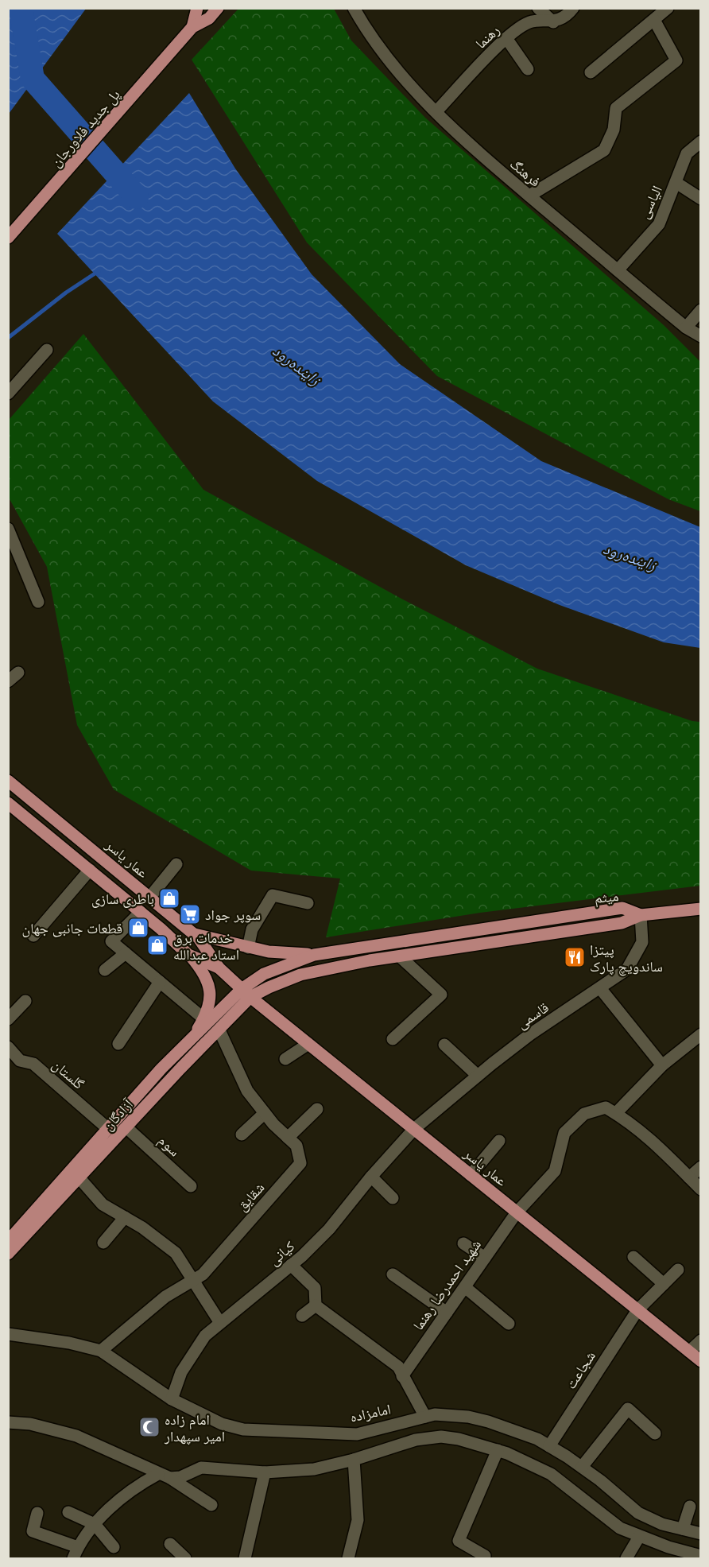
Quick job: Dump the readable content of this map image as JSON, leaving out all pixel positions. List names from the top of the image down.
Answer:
{
  "streets": {
    "main road": [
      "پل جدید فلاورجان",
      "عمار یاسر",
      "میثم",
      "آزادگان"
    ],
    "street": [
      "رهنما",
      "فرهنگ",
      "الیاسی",
      "قاسمی",
      "گلستان",
      "سوم",
      "شقایق",
      "کیانی",
      "شهید احمدرضا رهنما",
      "شجاعت",
      "امامزاده"
    ]
  },
  "crossings": [
    ["رهنما", "فرهنگ"],
    ["فرهنگ", "الیاسی"],
    ["عمار یاسر", "میثم"],
    ["عمار یاسر", "قاسمی"],
    ["عمار یاسر", "آزادگان"],
    ["عمار یاسر", "کیانی"],
    ["عمار یاسر", "شهید احمدرضا رهنما"],
    ["عمار یاسر", "شجاعت"],
    ["میثم", "قاسمی"],
    ["میثم", "آزادگان"],
    ["قاسمی", "کیانی"],
    ["گلستان", "آزادگان"],
    ["آزادگان", "سوم"],
    ["آزادگان", "شقایق"],
    ["شقایق", "امامزاده"],
    ["کیانی", "امامزاده"],
    ["شجاعت", "امامزاده"]
  ],
  "water": ["زاینده‌رود"],
  "places": {
    "shop": ["باطری سازی", "قطعات جانبی جهان", "خدمات برق استاد عبدالله"],
    "supermarket": ["سوپر جواد"],
    "restaurant": ["پیتزا ساندویچ پارک"],
    "mosque": ["امام زاده امیر سپهدار"]
  }
}
